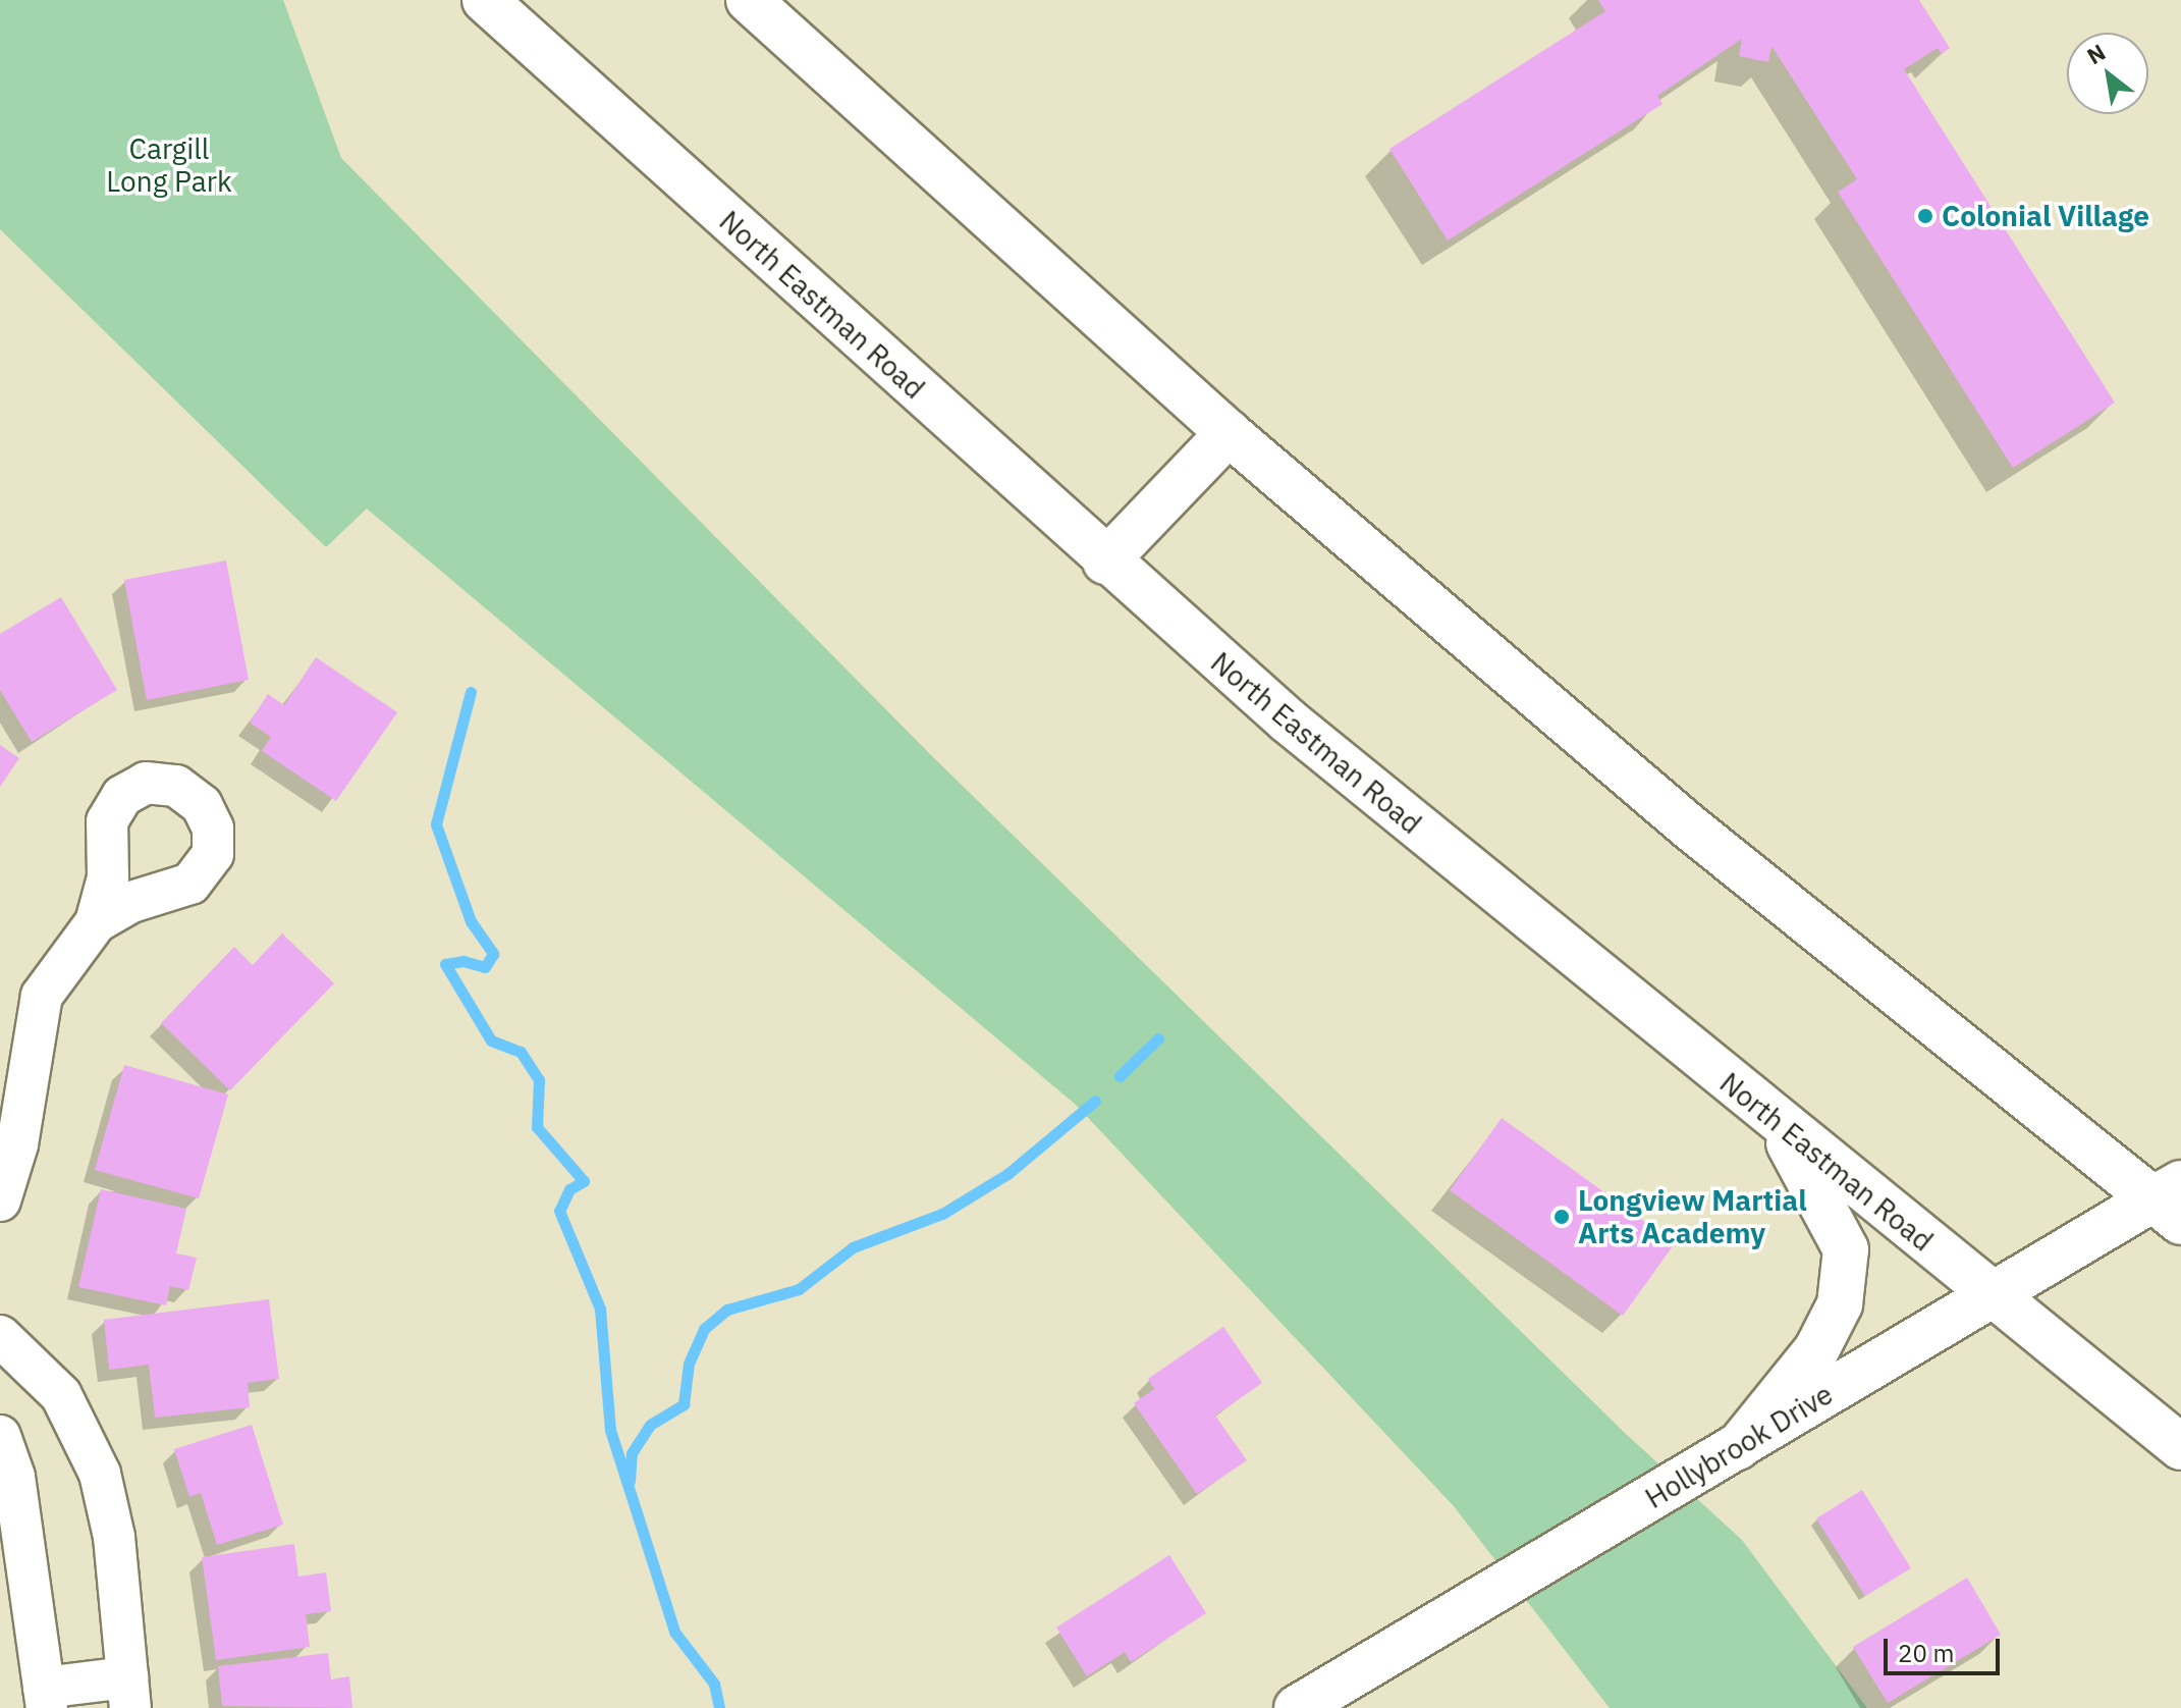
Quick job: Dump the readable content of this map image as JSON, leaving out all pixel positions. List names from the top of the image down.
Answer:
{
  "streets": {
    "main road": ["North Eastman Road", "Hollybrook Drive"]
  },
  "crossings": [
    ["North Eastman Road", "Hollybrook Drive"]
  ],
  "parks": ["Cargill Long Park"],
  "places": ["Colonial Village", "Longview Martial Arts Academy"],
  "scale_bar": "20 m",
  "north": "top left"
}
